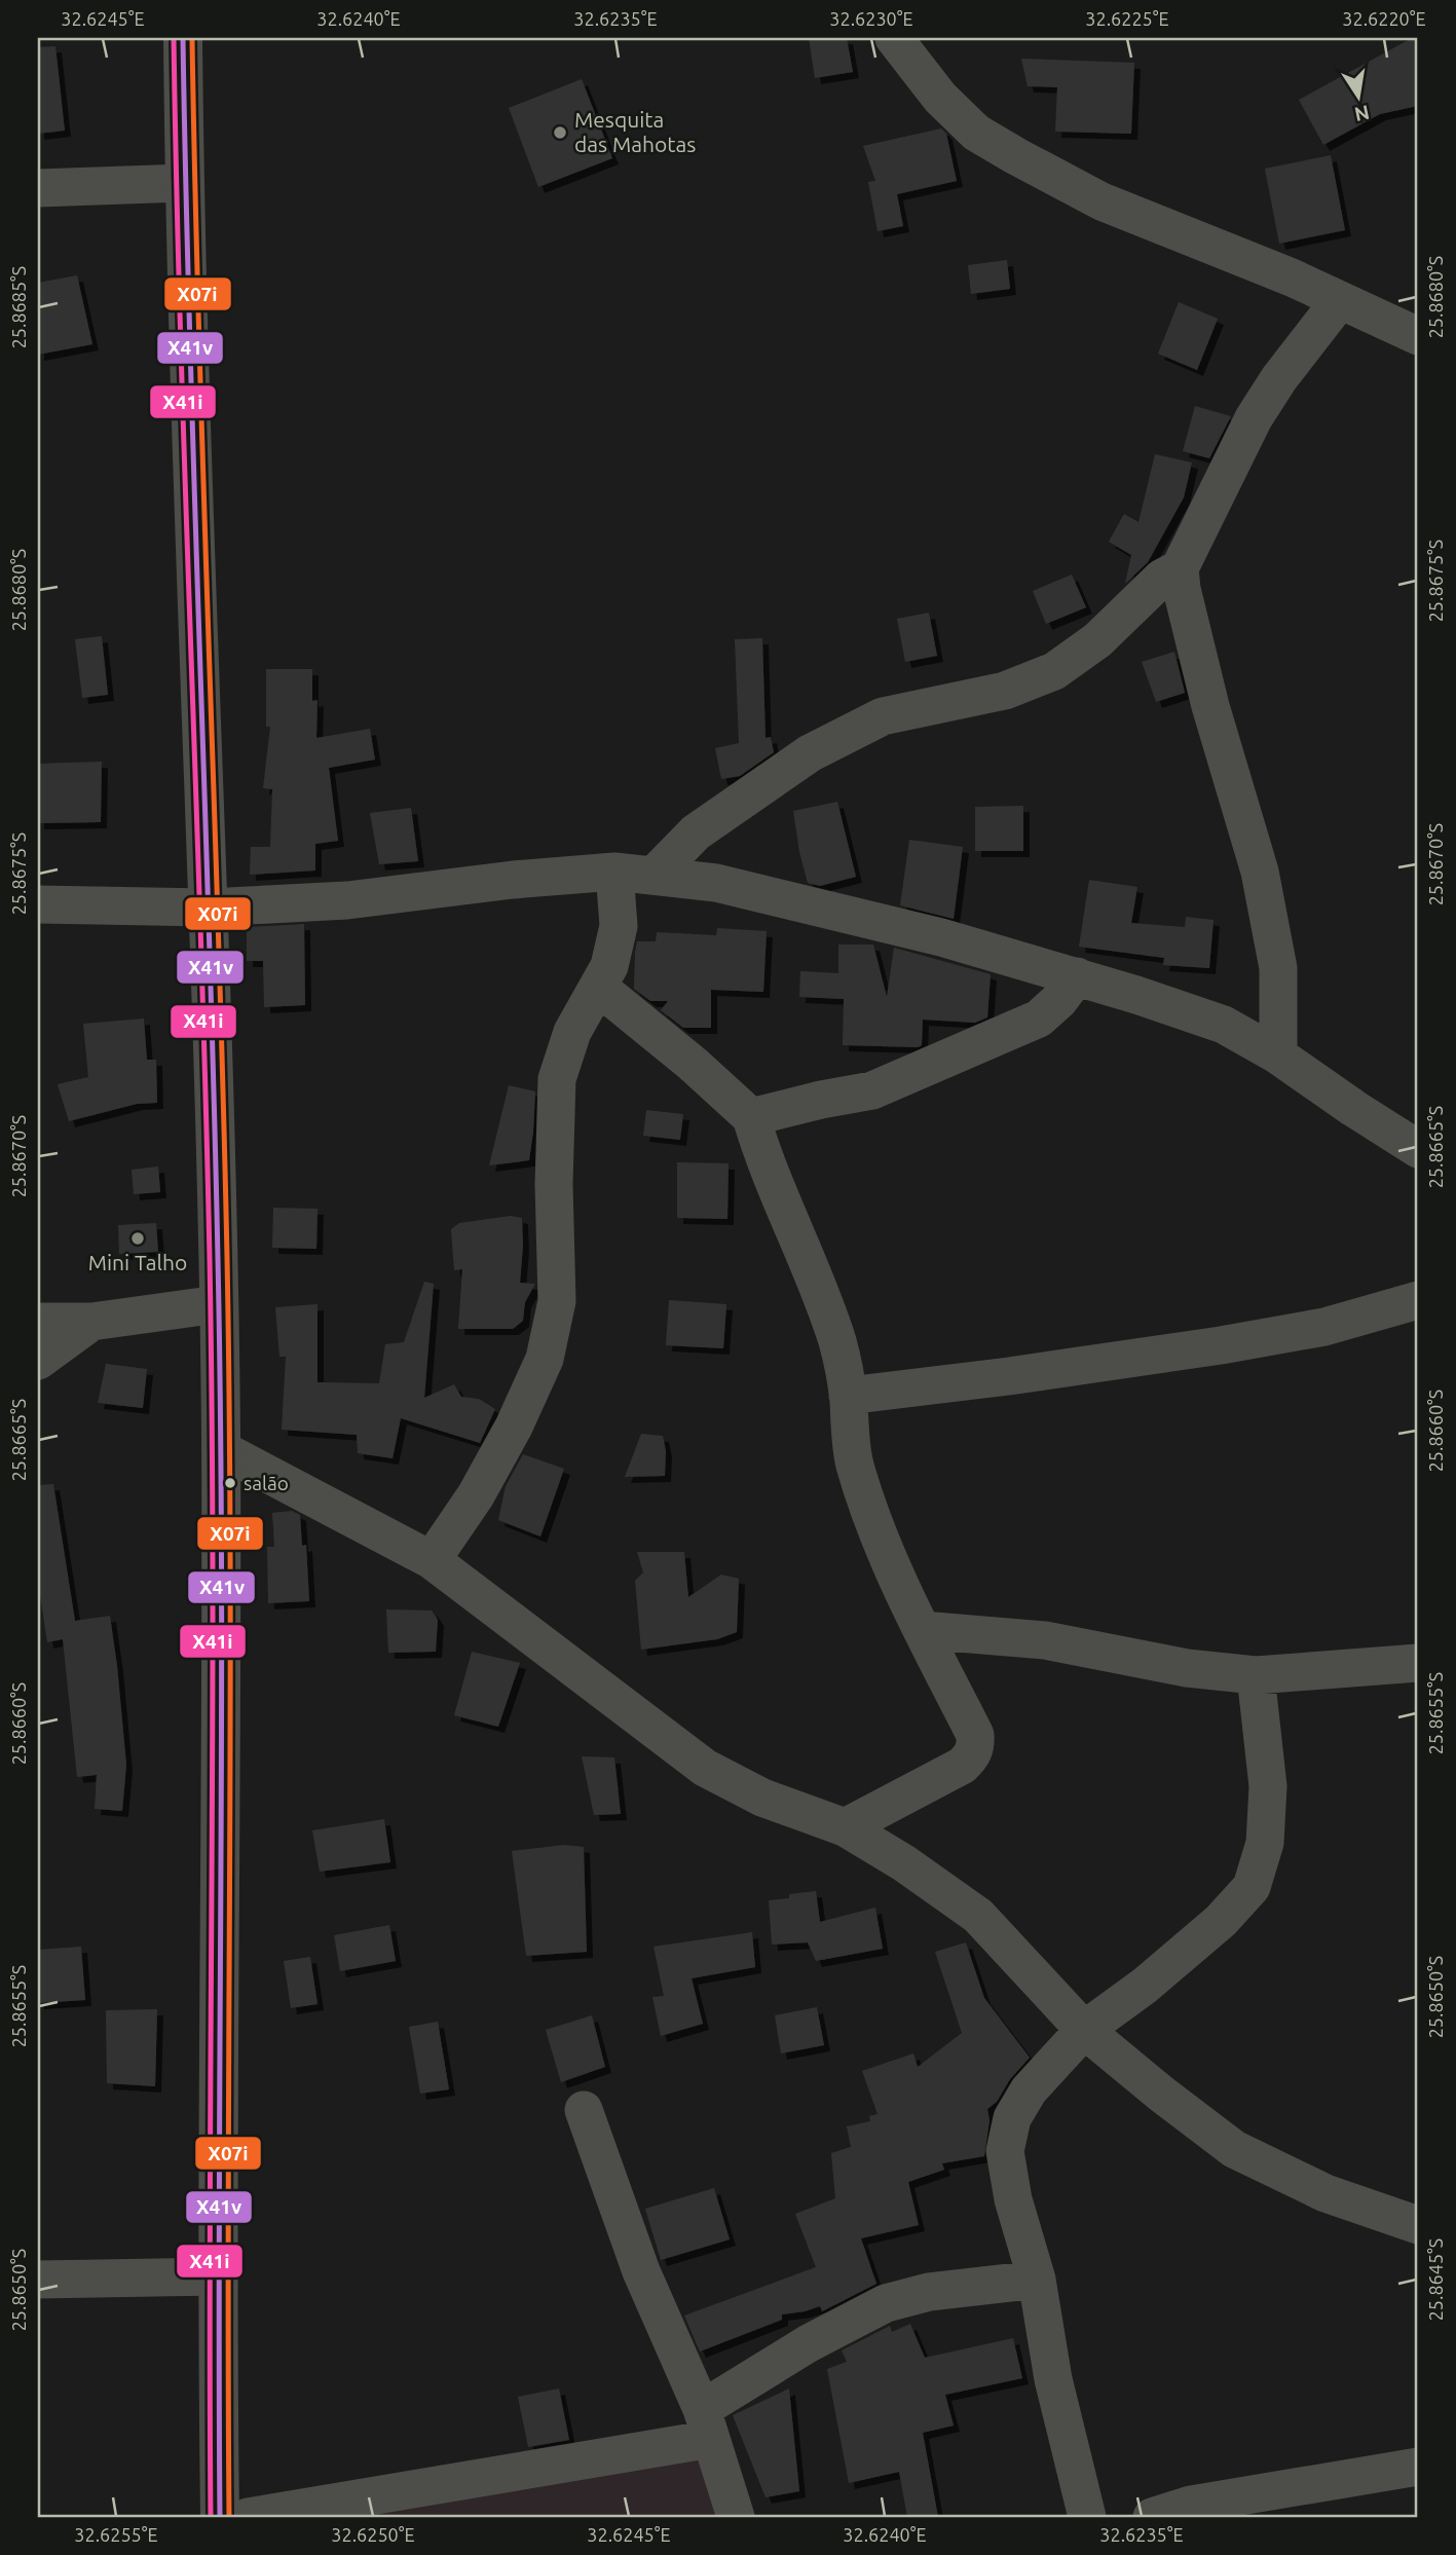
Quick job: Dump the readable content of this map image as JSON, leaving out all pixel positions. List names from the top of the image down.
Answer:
{
  "places": ["Mesquita das Mahotas", "Mini Talho", "salão"],
  "lines": ["transit line X41v", "transit line X41i", "transit line X07i"],
  "north": "bottom",
  "coordinates": [
    "32.6245°E",
    "32.6240°E",
    "32.6235°E",
    "32.6230°E",
    "32.6225°E",
    "32.6220°E",
    "25.8680°S",
    "25.8685°S",
    "25.8675°S",
    "25.8670°S",
    "25.8665°S",
    "25.8660°S",
    "25.8655°S",
    "25.8650°S",
    "25.8645°S",
    "32.6255°E",
    "32.6250°E"
  ]
}
